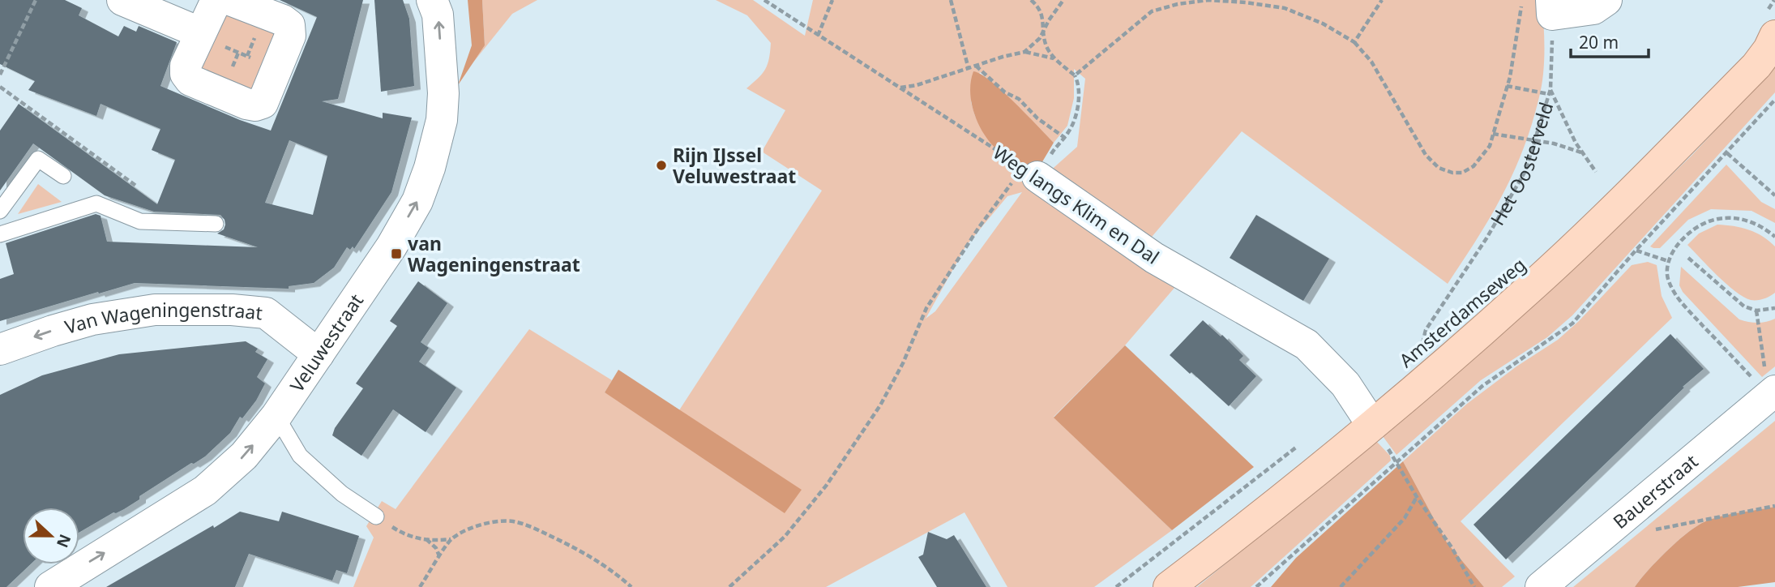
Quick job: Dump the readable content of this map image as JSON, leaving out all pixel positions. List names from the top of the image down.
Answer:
{
  "streets": {
    "main road": ["Amsterdamseweg"],
    "street": [
      "Weg langs Klim en Dal",
      "Van Wageningenstraat",
      "Veluwestraat",
      "Bauerstraat"
    ],
    "path": ["Het Oosterveld"]
  },
  "crossings": [
    ["Het Oosterveld", "Amsterdamseweg"],
    ["Weg langs Klim en Dal", "Amsterdamseweg"],
    ["Van Wageningenstraat", "Veluwestraat"]
  ],
  "one_way": ["Van Wageningenstraat", "Veluwestraat"],
  "places": {
    "other": ["Rijn IJssel Veluwestraat"],
    "transit": ["van Wageningenstraat"]
  },
  "scale_bar": "20 m",
  "north": "right"
}
